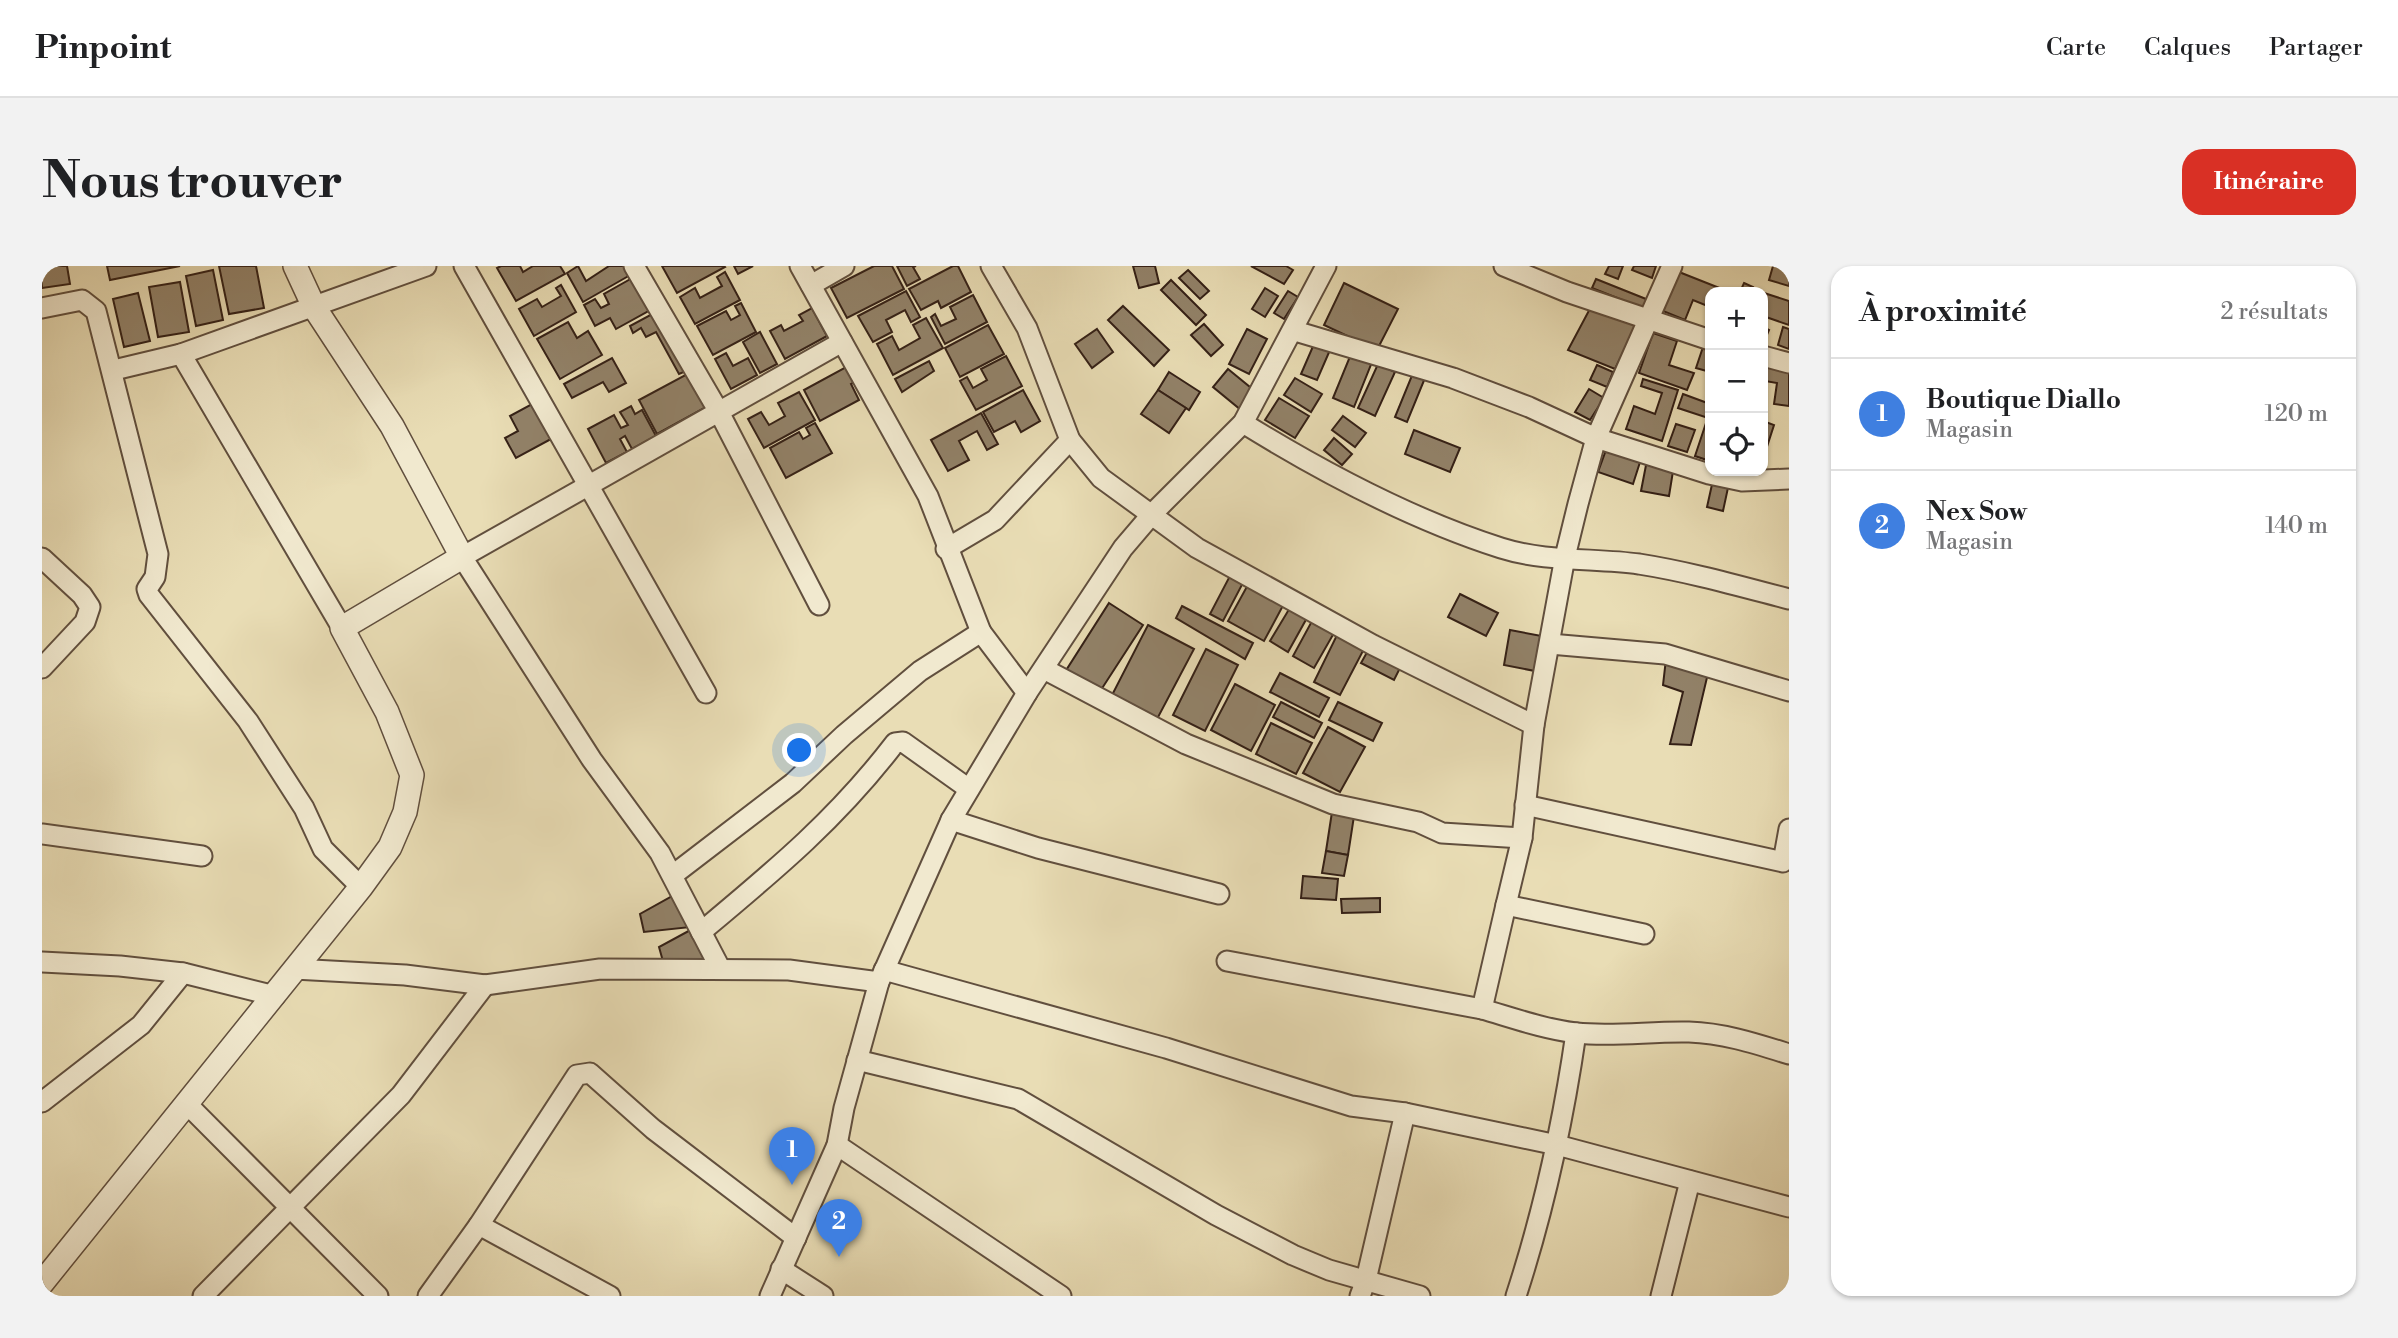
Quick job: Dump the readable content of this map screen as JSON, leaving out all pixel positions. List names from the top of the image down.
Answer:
{
  "page": {
    "header": "Pinpoint",
    "nav": ["Carte", "Calques", "Partager"],
    "buttons": "Itinéraire",
    "title": "Nous trouver",
    "heading": ["À proximité", "2 résultats"],
    "map_buttons": ["+", "−"],
    "list": [
      {
        "mark": "1",
        "name": "Boutique Diallo",
        "note": "Magasin",
        "value": "120 m"
      },
      {
        "mark": "2",
        "name": "Nex Sow",
        "note": "Magasin",
        "value": "140 m"
      }
    ],
    "pins": ["1", "2"]
  }
}
